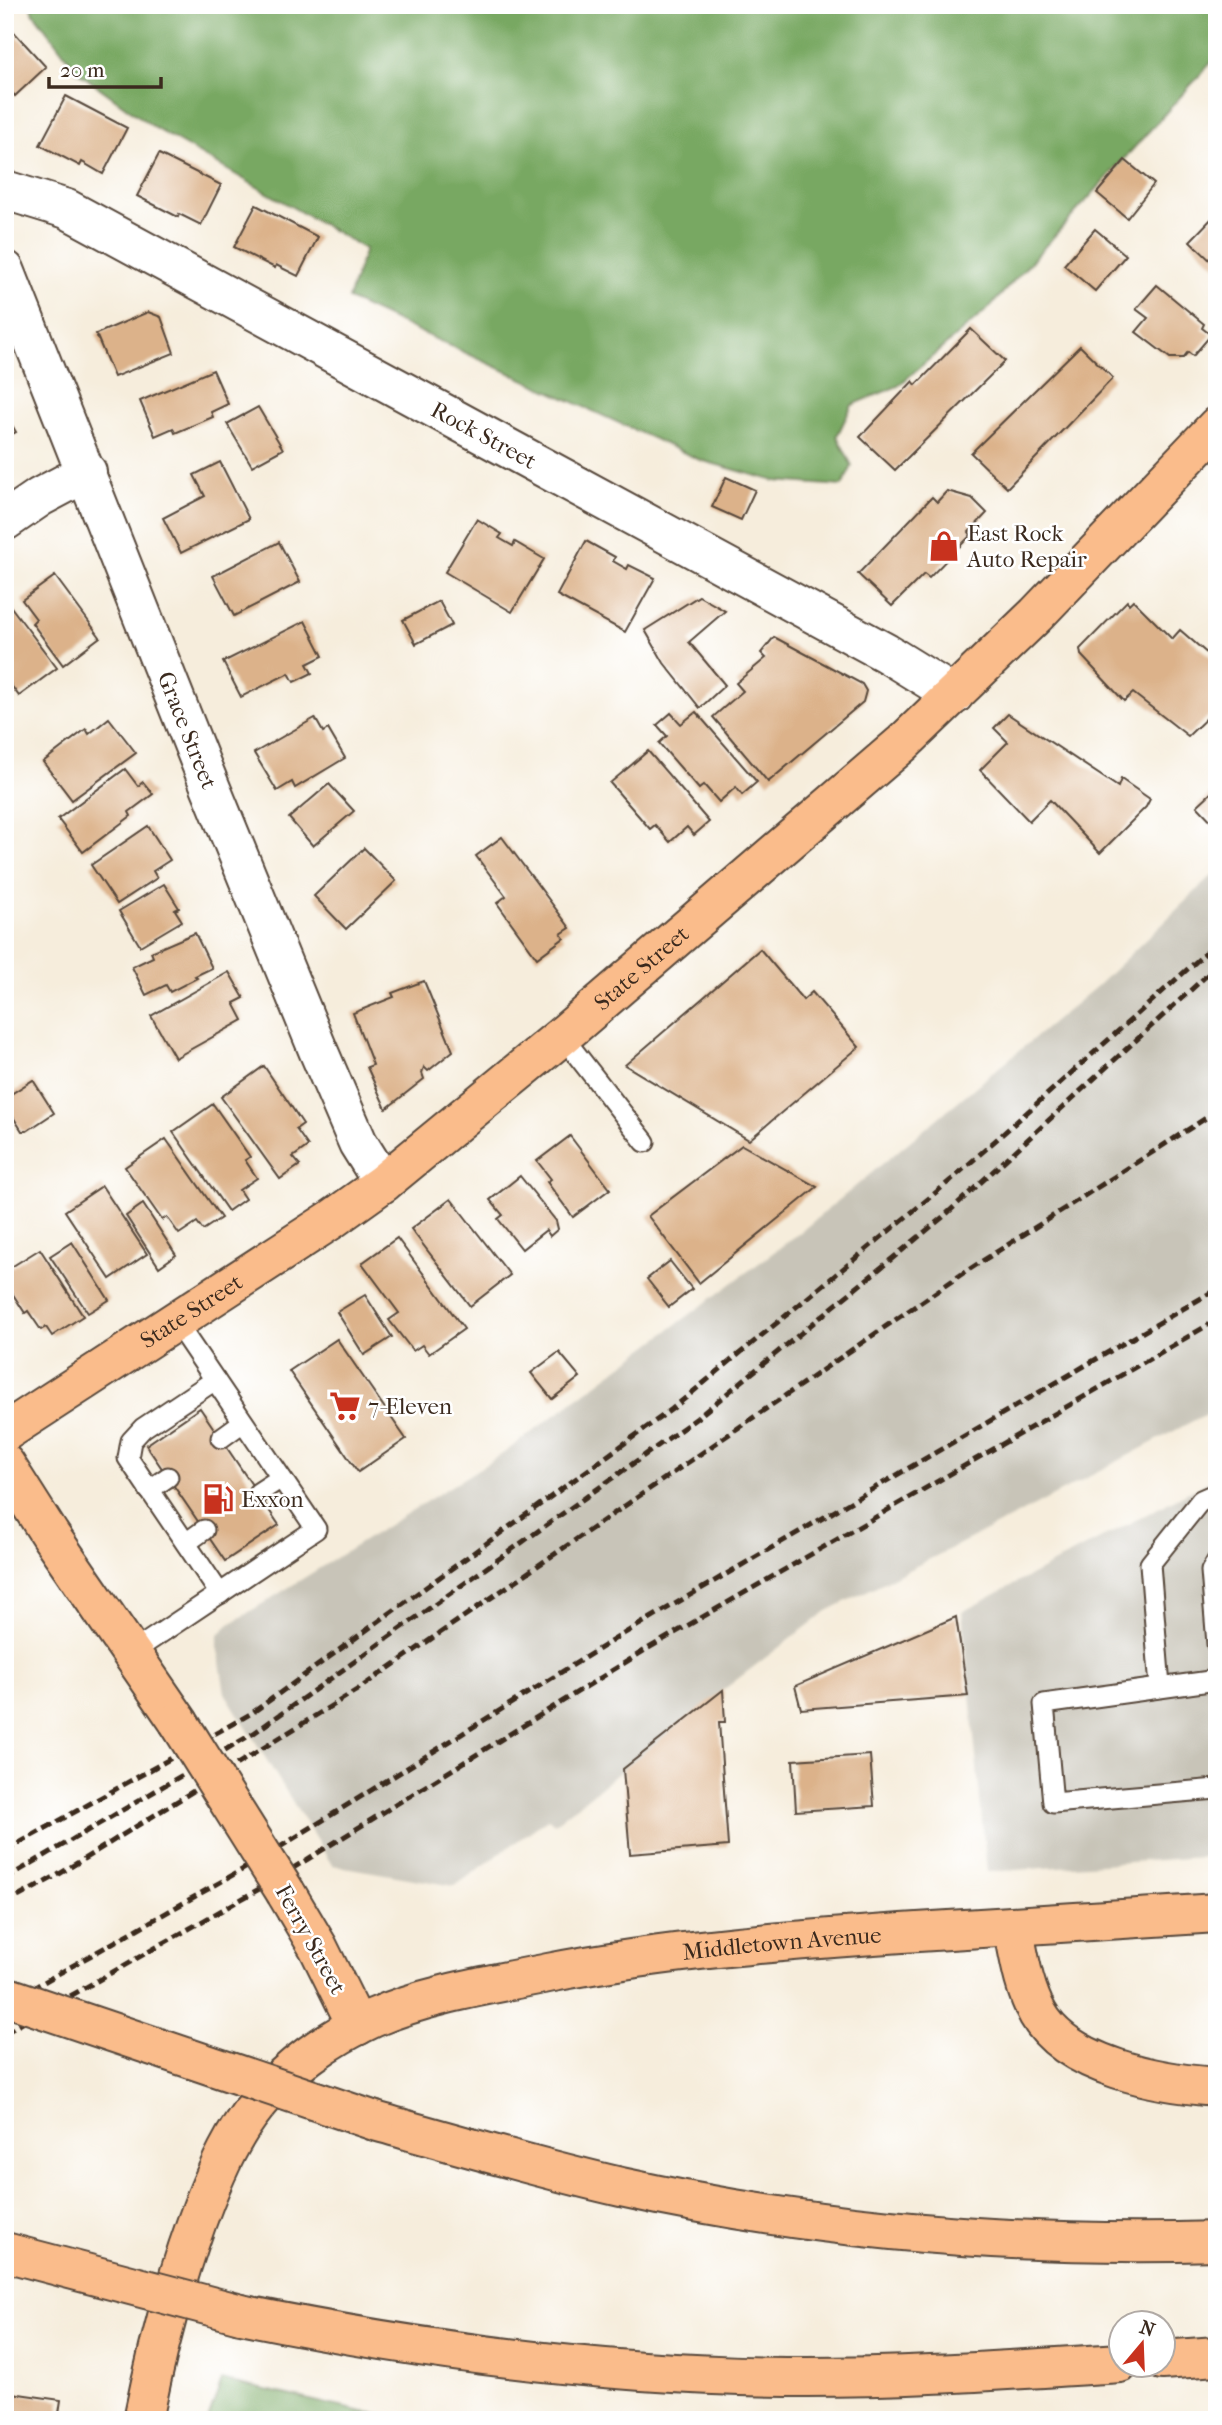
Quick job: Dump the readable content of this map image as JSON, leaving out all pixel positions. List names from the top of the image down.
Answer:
{
  "streets": {
    "main road": ["State Street", "Ferry Street", "Middletown Avenue"],
    "street": ["Rock Street", "Grace Street"]
  },
  "crossings": [
    ["Rock Street", "State Street"],
    ["Grace Street", "State Street"],
    ["Ferry Street", "Middletown Avenue"]
  ],
  "places": {
    "shop": ["East Rock Auto Repair"],
    "supermarket": ["7-Eleven"],
    "fuel station": ["Exxon"]
  },
  "scale_bar": "20 m",
  "north": "top"
}
